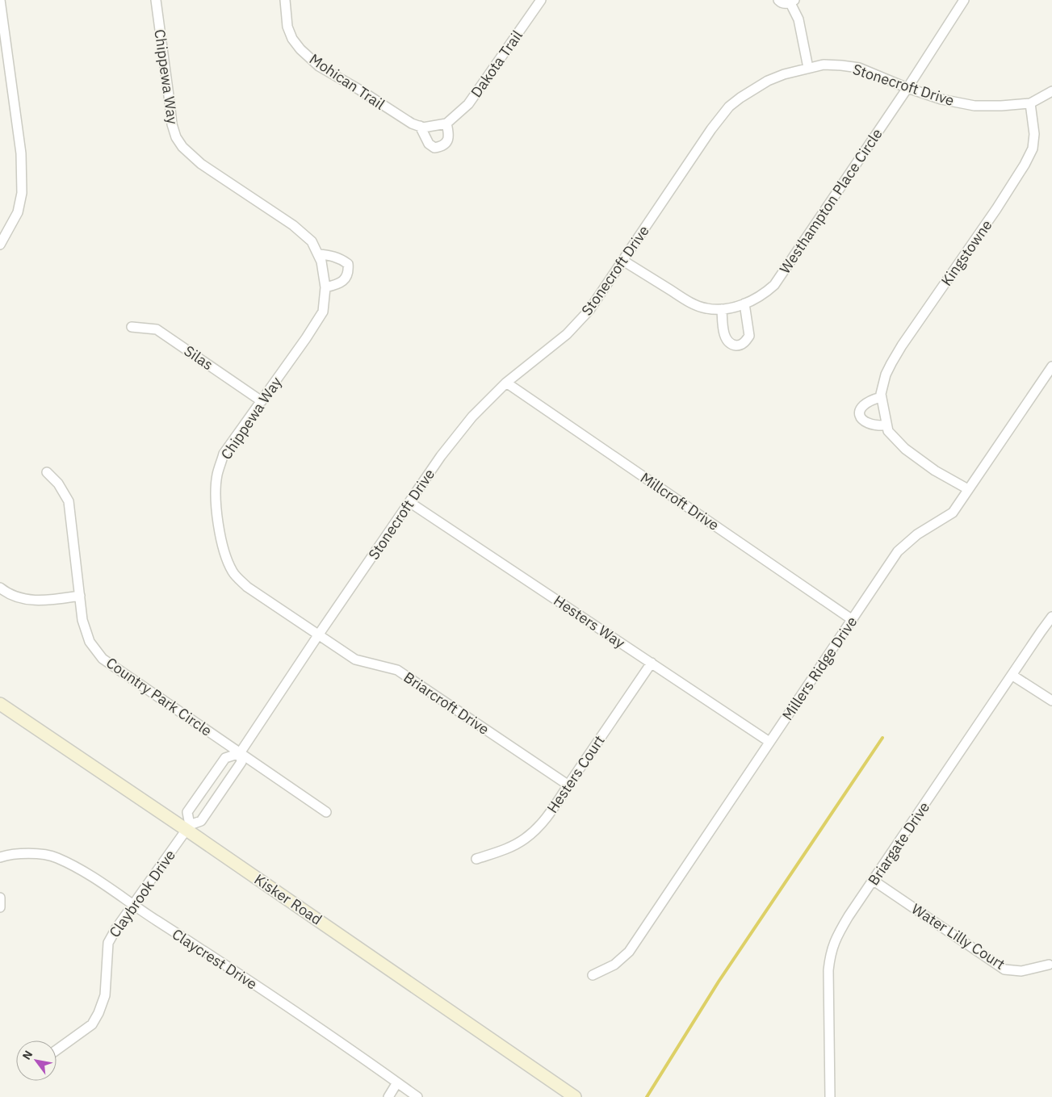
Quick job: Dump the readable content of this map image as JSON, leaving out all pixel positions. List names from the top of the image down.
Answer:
{
  "streets": {
    "main road": ["Kisker Road"],
    "street": [
      "Dakota Trail",
      "Chippewa Way",
      "Mohican Trail",
      "Stonecroft Drive",
      "Westhampton Place Circle",
      "Kingstowne",
      "Silas",
      "Millcroft Drive",
      "Hesters Way",
      "Millers Ridge Drive",
      "Country Park Circle",
      "Briarcroft Drive",
      "Hesters Court",
      "Briargate Drive",
      "Claybrook Drive",
      "Water Lilly Court",
      "Claycrest Drive"
    ]
  },
  "crossings": [
    ["Dakota Trail", "Mohican Trail"],
    ["Chippewa Way", "Stonecroft Drive"],
    ["Chippewa Way", "Silas"],
    ["Chippewa Way", "Briarcroft Drive"],
    ["Stonecroft Drive", "Westhampton Place Circle"],
    ["Stonecroft Drive", "Kingstowne"],
    ["Stonecroft Drive", "Millcroft Drive"],
    ["Stonecroft Drive", "Hesters Way"],
    ["Stonecroft Drive", "Country Park Circle"],
    ["Stonecroft Drive", "Briarcroft Drive"],
    ["Stonecroft Drive", "Claybrook Drive"],
    ["Stonecroft Drive", "Kisker Road"],
    ["Kingstowne", "Millers Ridge Drive"],
    ["Millcroft Drive", "Millers Ridge Drive"],
    ["Hesters Way", "Millers Ridge Drive"],
    ["Hesters Way", "Hesters Court"],
    ["Briarcroft Drive", "Hesters Court"],
    ["Briargate Drive", "Water Lilly Court"],
    ["Claybrook Drive", "Kisker Road"],
    ["Claybrook Drive", "Claycrest Drive"]
  ],
  "north": "top left"
}
